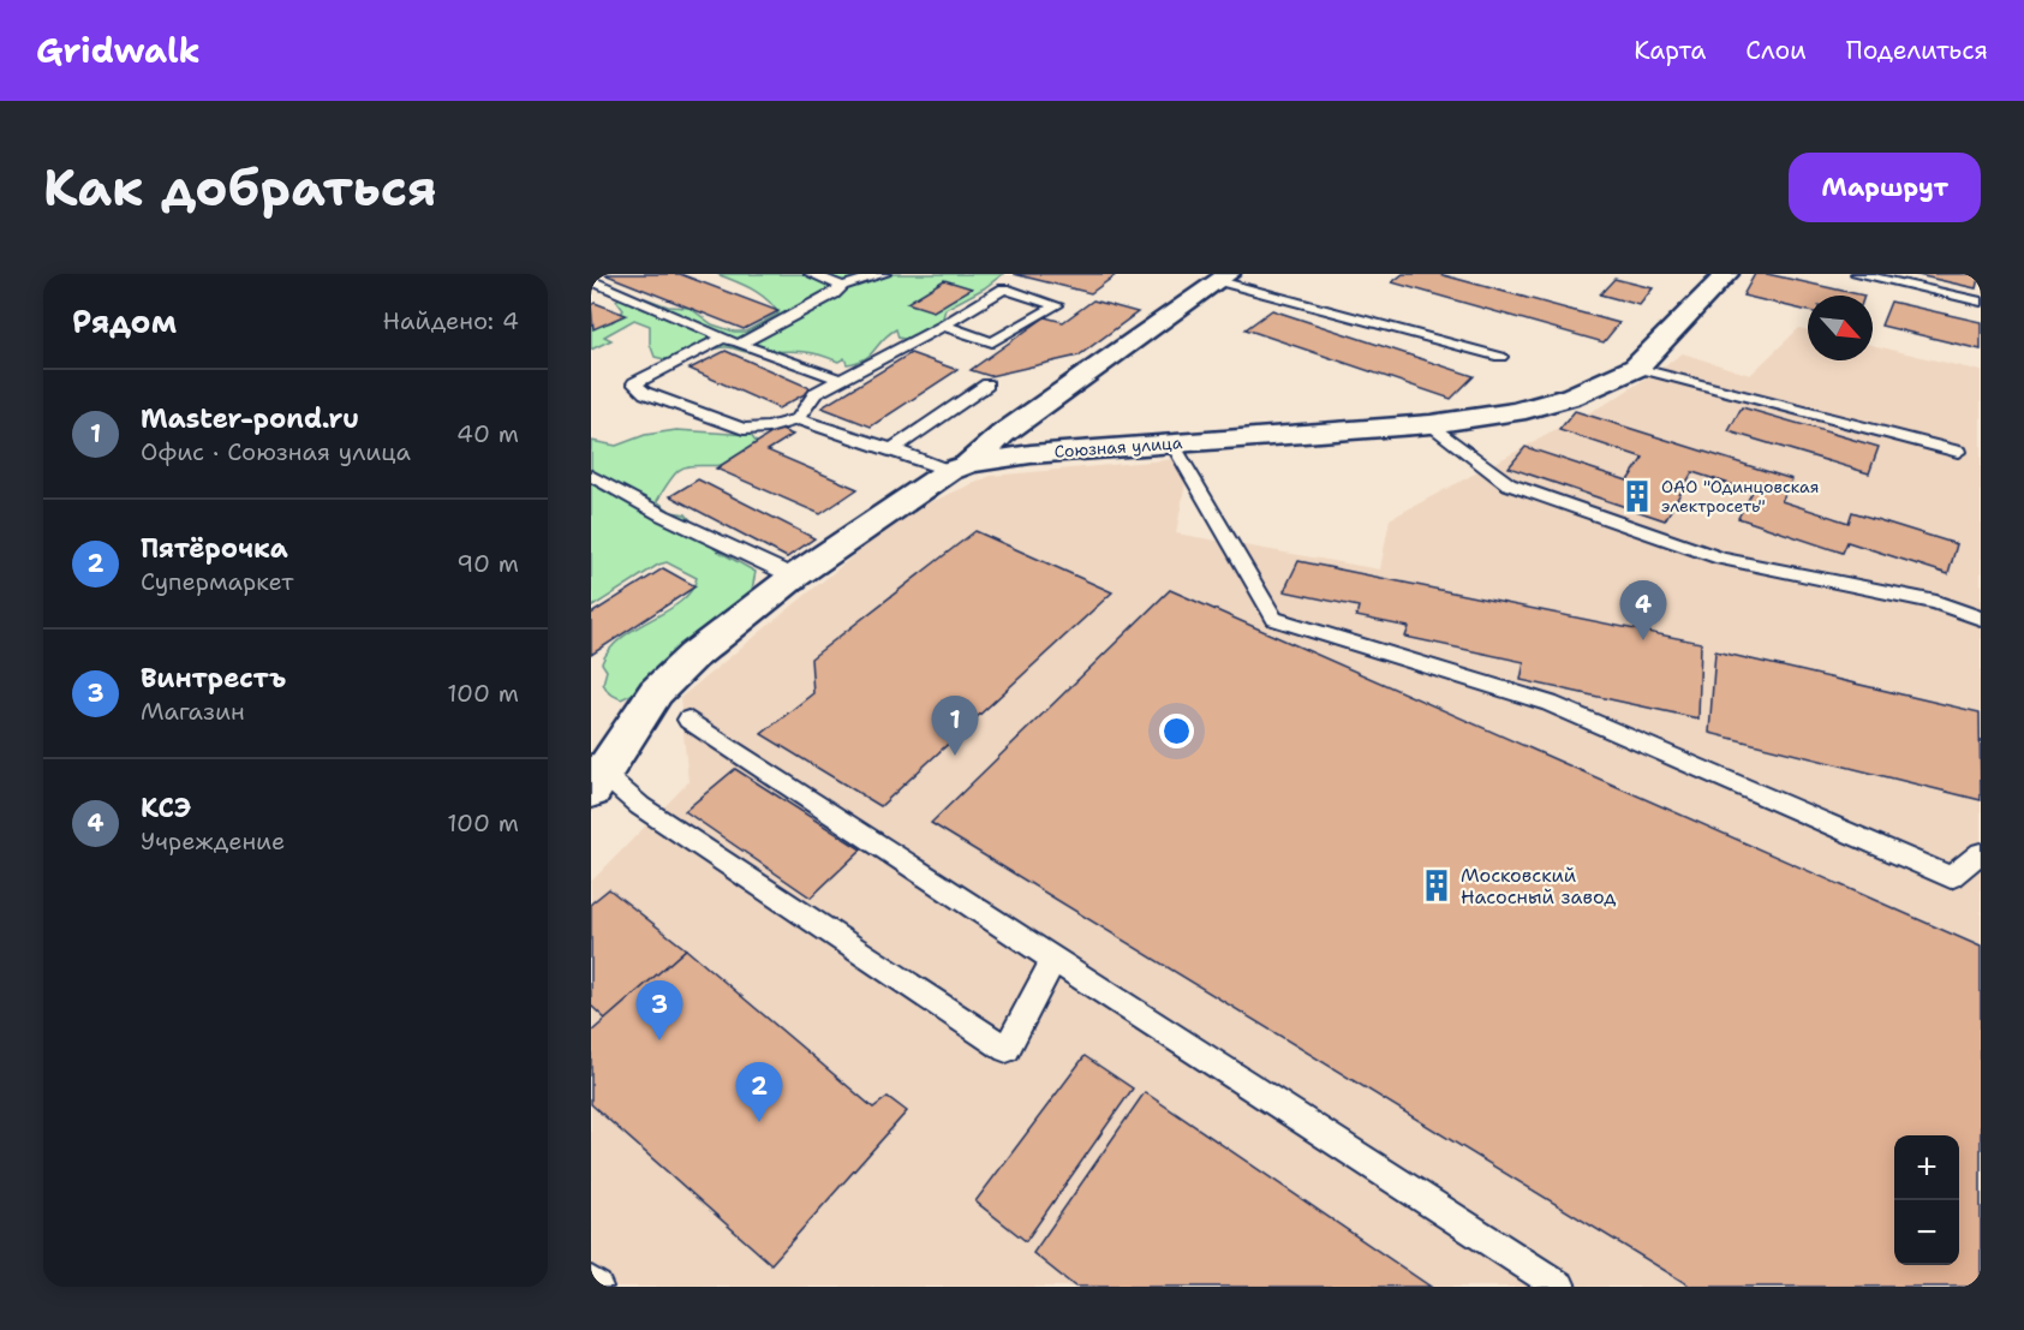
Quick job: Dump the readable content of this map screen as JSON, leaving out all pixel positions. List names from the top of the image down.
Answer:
{
  "streets": {
    "street": ["Союзная улица"]
  },
  "places": {
    "building": ["ОАО \"Одинцовская электросеть\"", "Московский Насосный завод"]
  },
  "north": "bottom right",
  "page": {
    "header": "Gridwalk",
    "nav": ["Карта", "Слои", "Поделиться"],
    "buttons": "Маршрут",
    "title": "Как добраться",
    "heading": ["Рядом", "Найдено: 4"],
    "list": [
      {
        "mark": "1",
        "name": "Master-pond.ru",
        "note": "Офис · Союзная улица",
        "value": "40 m"
      },
      {
        "mark": "2",
        "name": "Пятёрочка",
        "note": "Супермаркет",
        "value": "90 m"
      },
      {
        "mark": "3",
        "name": "Винтрестъ",
        "note": "Магазин",
        "value": "100 m"
      },
      {
        "mark": "4",
        "name": "КСЭ",
        "note": "Учреждение",
        "value": "100 m"
      }
    ],
    "pins": [
      "4",
      "1",
      "3",
      "2"
    ],
    "map_buttons": ["+", "−"]
  }
}
